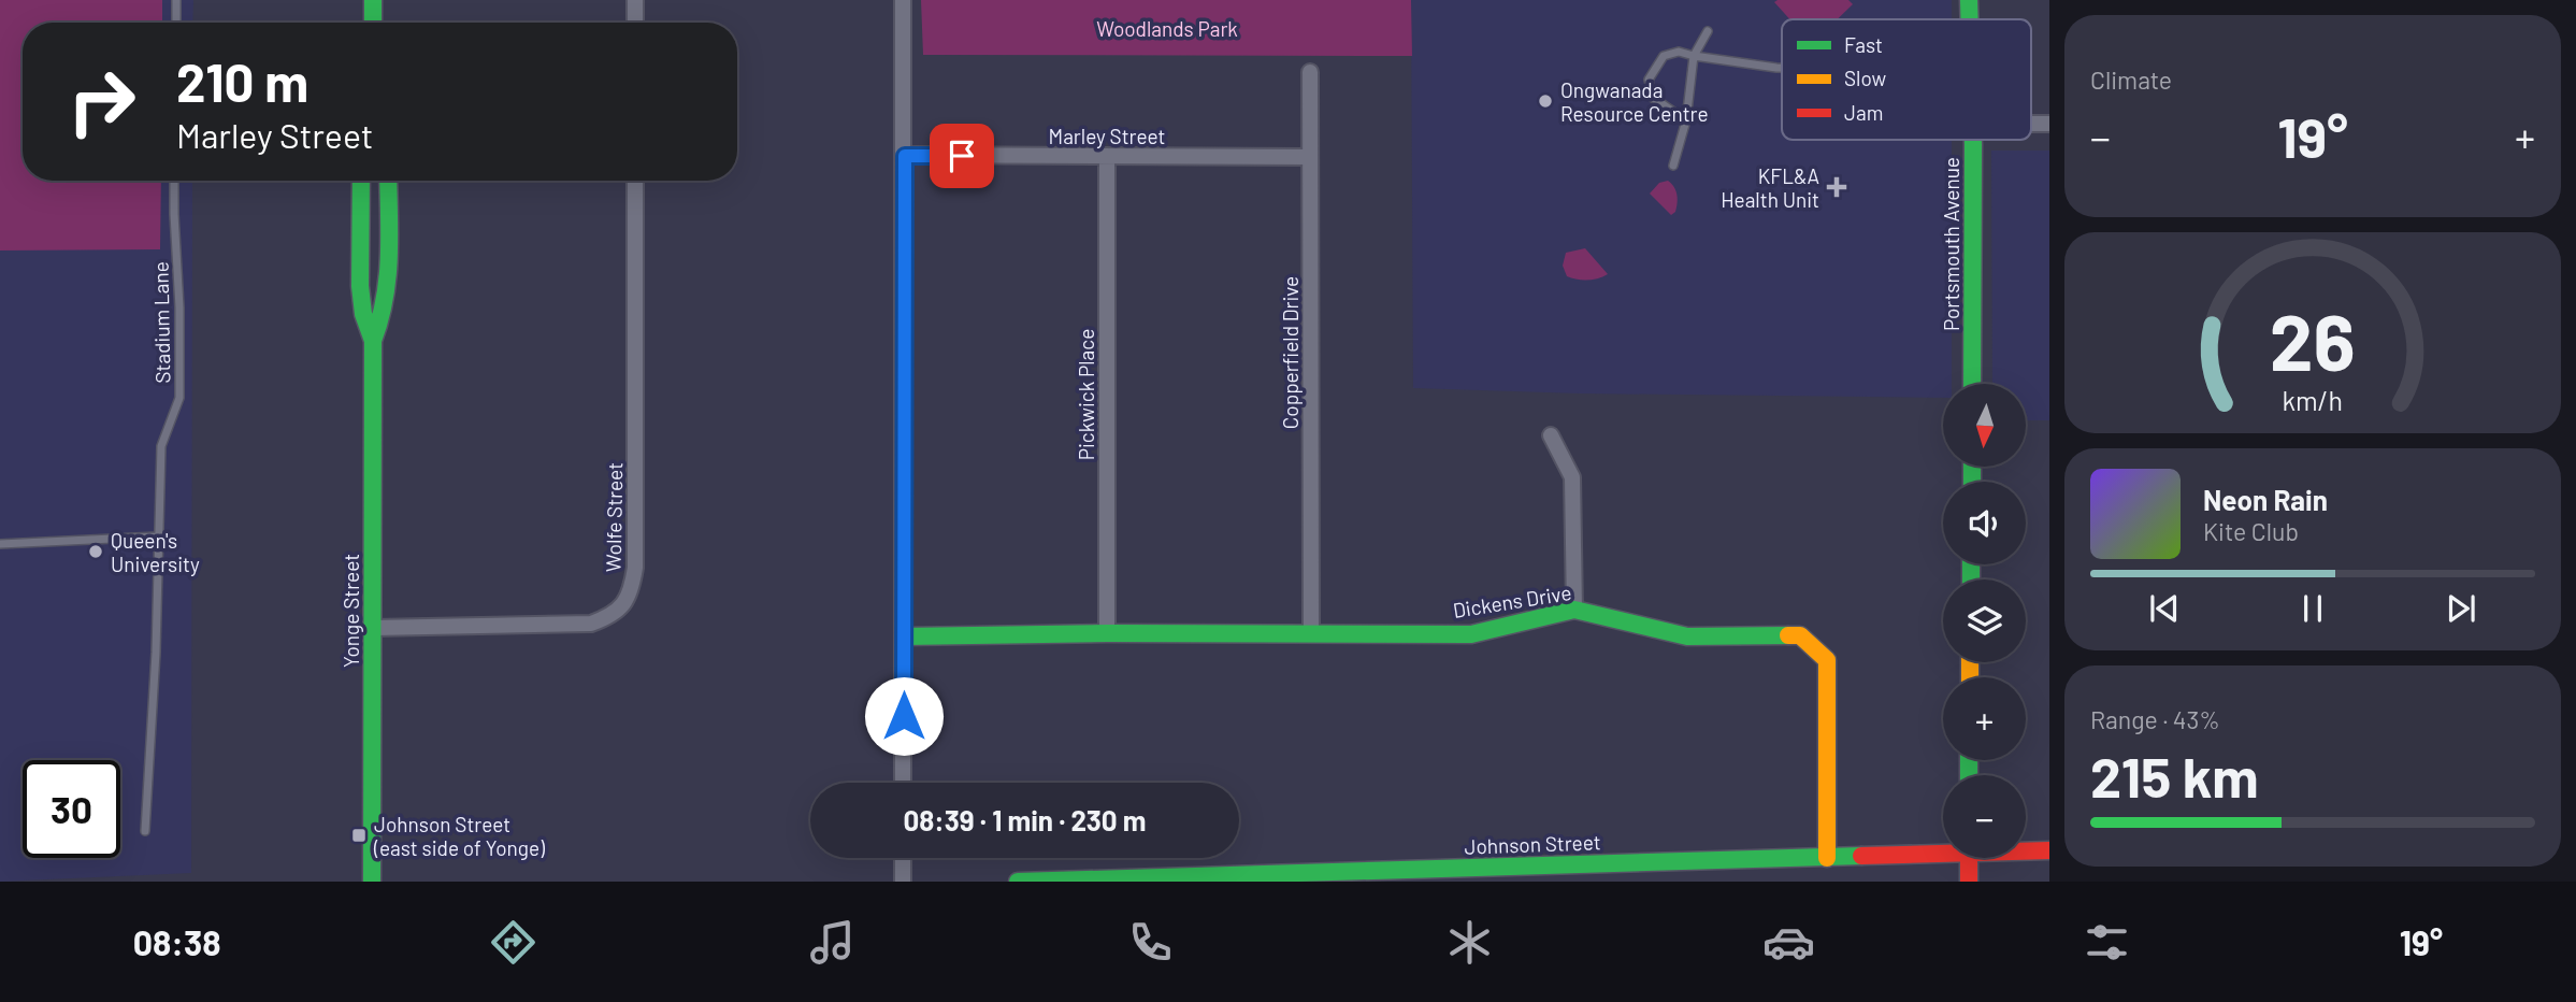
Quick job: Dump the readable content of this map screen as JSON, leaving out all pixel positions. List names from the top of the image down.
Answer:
{
  "streets": {
    "street": [
      "Marley Street",
      "Portsmouth Avenue",
      "Copperfield Drive",
      "Pickwick Place",
      "Wolfe Street",
      "Dickens Drive",
      "Yonge Street",
      "Johnson Street"
    ],
    "lane": ["Stadium Lane"]
  },
  "crossings": [
    ["Marley Street", "Copperfield Drive"],
    ["Marley Street", "Pickwick Place"],
    ["Copperfield Drive", "Dickens Drive"],
    ["Pickwick Place", "Dickens Drive"],
    ["Wolfe Street", "Yonge Street"],
    ["Dickens Drive", "Johnson Street"]
  ],
  "parks": ["Woodlands Park"],
  "places": {
    "other": ["Ongwanada Resource Centre", "Queen's University"],
    "health": ["KFL&A Health Unit"],
    "transit": ["Johnson Street (east side of Yonge)"]
  },
  "legend": ["Fast", "Slow", "Jam"],
  "north": "bottom",
  "page": {
    "tile": [
      "Climate",
      ["Range · 43%", "215 km"]
    ],
    "turn": ["210 m", "Marley Street"],
    "heat": ["−", "19°", "+"],
    "map_buttons": ["+", "−"],
    "song": ["Neon Rain", "Kite Club"],
    "limit": "30",
    "trip": "08:39 · 1 min · 230 m",
    "tabs": ["08:38", "19°"],
    "gauge": ["26", "km/h"]
  }
}
